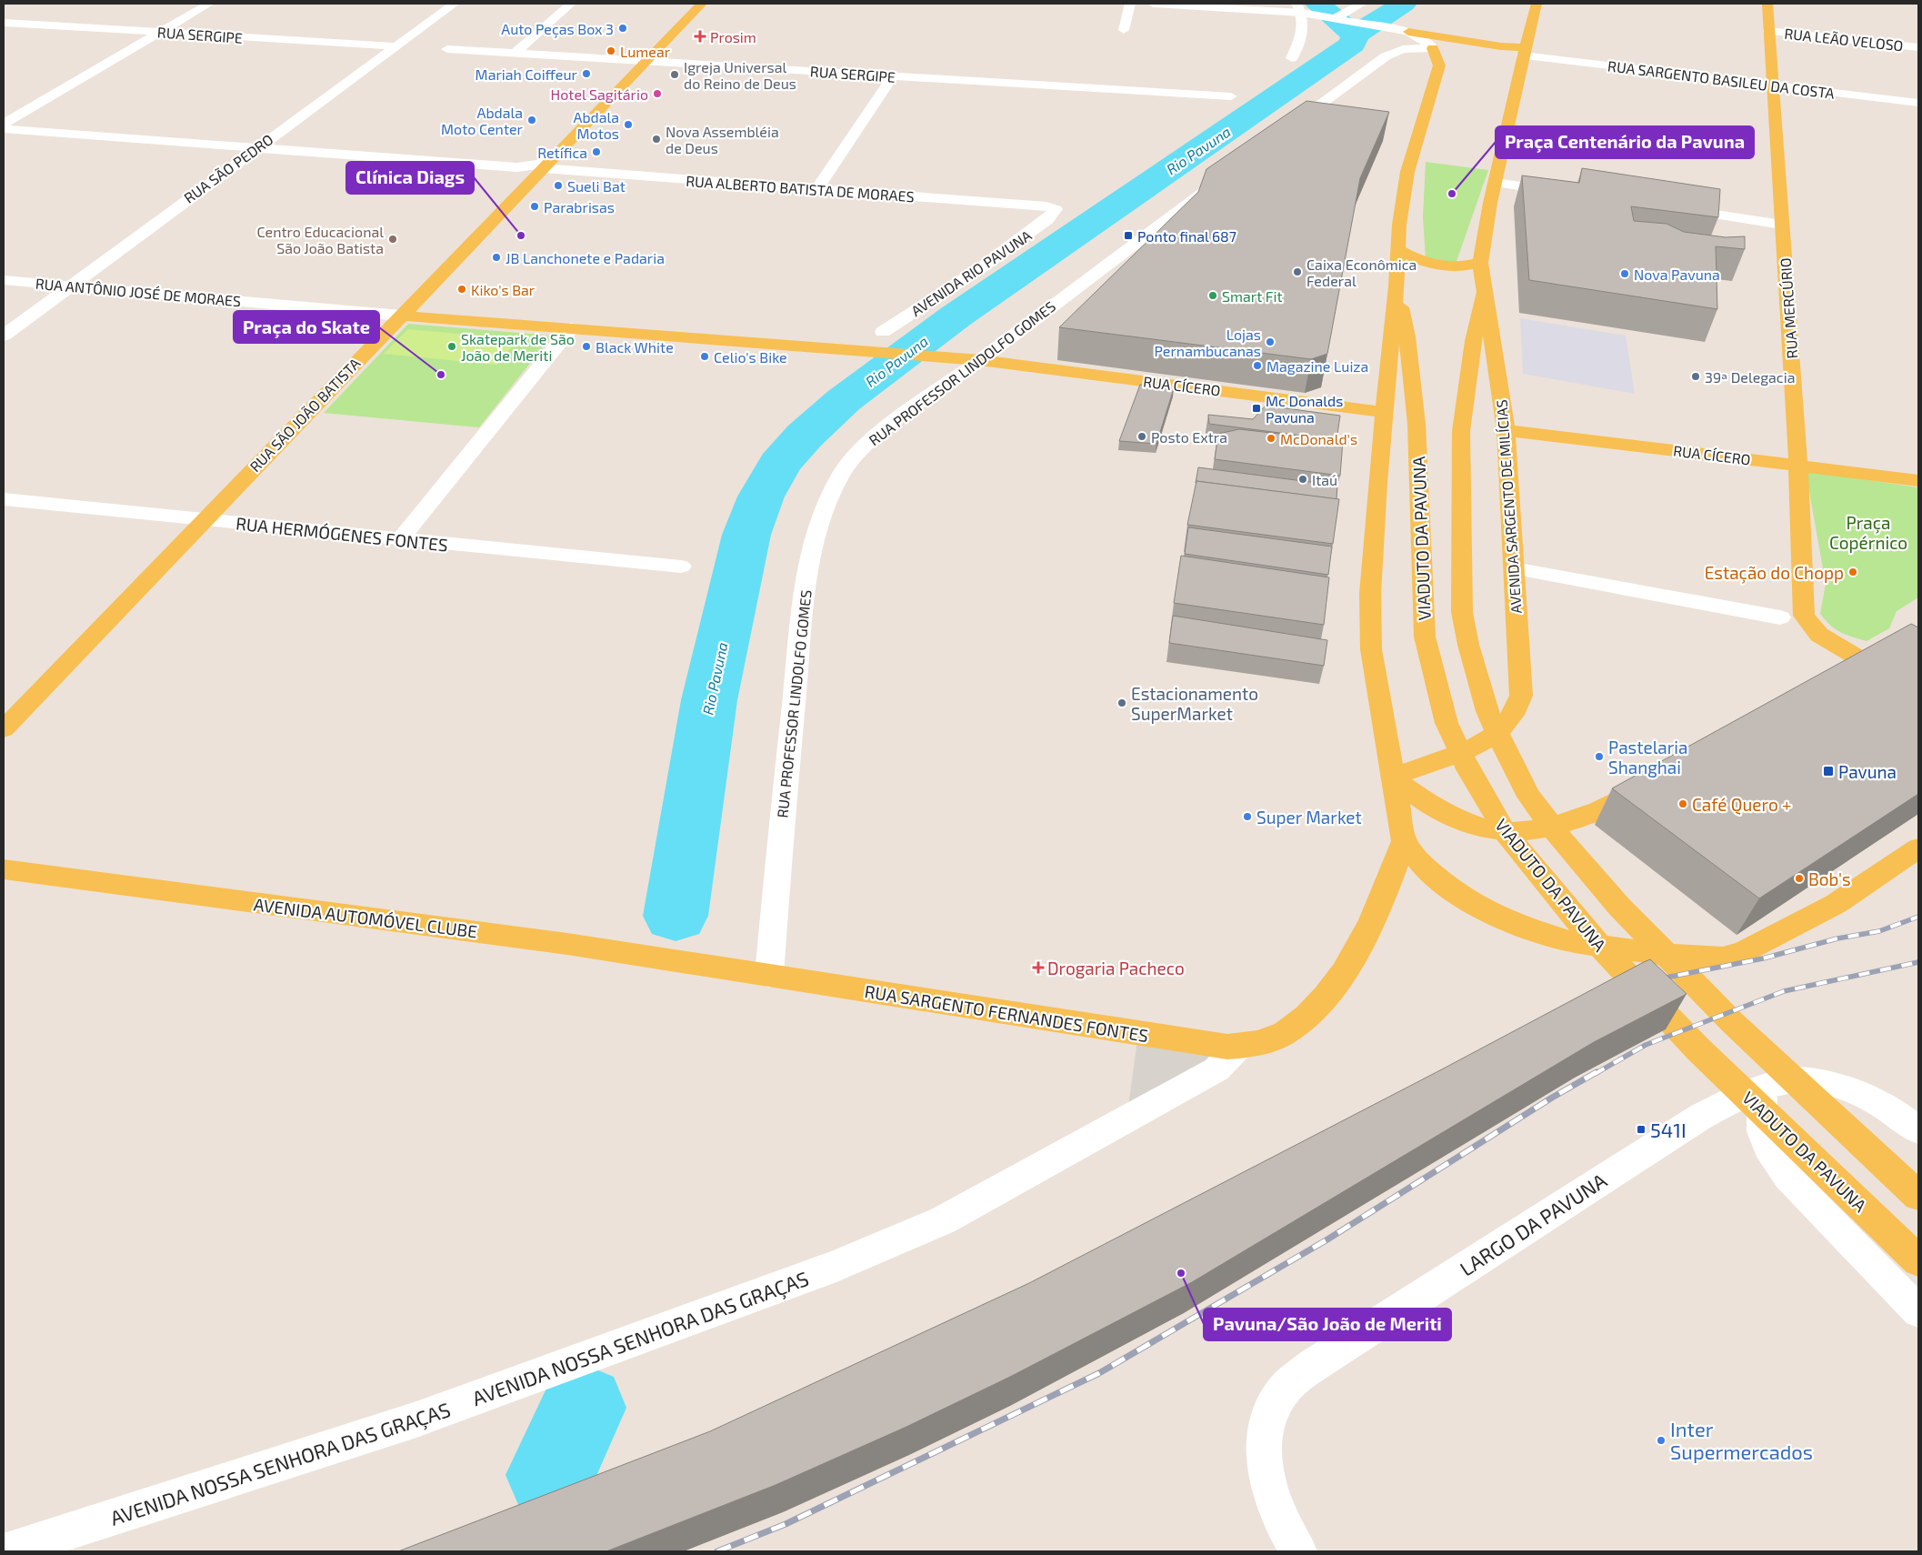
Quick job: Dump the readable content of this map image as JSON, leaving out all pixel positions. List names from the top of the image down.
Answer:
{
  "streets": {
    "main road": [
      "RUA ANTÔNIO JOSÉ DE MORAES",
      "RUA MERCÚRIO",
      "RUA CÍCERO",
      "RUA SÃO JOÃO BATISTA",
      "AVENIDA SARGENTO DE MILÍCIAS",
      "VIADUTO DA PAVUNA",
      "AVENIDA AUTOMÓVEL CLUBE",
      "RUA SARGENTO FERNANDES FONTES"
    ],
    "street": [
      "RUA SERGIPE",
      "RUA LEÃO VELOSO",
      "RUA SARGENTO BASILEU DA COSTA",
      "RUA SÃO PEDRO",
      "RUA ALBERTO BATISTA DE MORAES",
      "AVENIDA RIO PAVUNA",
      "RUA PROFESSOR LINDOLFO GOMES",
      "RUA HERMÓGENES FONTES",
      "LARGO DA PAVUNA",
      "AVENIDA NOSSA SENHORA DAS GRAÇAS"
    ]
  },
  "crossings": [
    ["RUA SERGIPE", "RUA SÃO PEDRO"],
    ["RUA SERGIPE", "RUA SÃO JOÃO BATISTA"],
    ["RUA LEÃO VELOSO", "RUA MERCÚRIO"],
    ["RUA SARGENTO BASILEU DA COSTA", "RUA MERCÚRIO"],
    ["RUA SARGENTO BASILEU DA COSTA", "AVENIDA SARGENTO DE MILÍCIAS"],
    ["RUA SÃO PEDRO", "RUA ALBERTO BATISTA DE MORAES"],
    ["RUA SÃO PEDRO", "RUA ANTÔNIO JOSÉ DE MORAES"],
    ["RUA ALBERTO BATISTA DE MORAES", "AVENIDA RIO PAVUNA"],
    ["RUA ALBERTO BATISTA DE MORAES", "RUA SÃO JOÃO BATISTA"],
    ["RUA ANTÔNIO JOSÉ DE MORAES", "RUA PROFESSOR LINDOLFO GOMES"],
    ["RUA ANTÔNIO JOSÉ DE MORAES", "RUA CÍCERO"],
    ["RUA ANTÔNIO JOSÉ DE MORAES", "RUA SÃO JOÃO BATISTA"],
    ["RUA MERCÚRIO", "RUA CÍCERO"],
    ["RUA PROFESSOR LINDOLFO GOMES", "RUA CÍCERO"],
    ["RUA PROFESSOR LINDOLFO GOMES", "RUA SARGENTO FERNANDES FONTES"],
    ["RUA CÍCERO", "AVENIDA SARGENTO DE MILÍCIAS"],
    ["RUA SÃO JOÃO BATISTA", "RUA HERMÓGENES FONTES"],
    ["AVENIDA AUTOMÓVEL CLUBE", "RUA SARGENTO FERNANDES FONTES"],
    ["RUA SARGENTO FERNANDES FONTES", "AVENIDA NOSSA SENHORA DAS GRAÇAS"]
  ],
  "water": ["Rio Pavuna"],
  "parks": ["Praça Copérnico"],
  "places": {
    "other": [
      "Auto Peças Box 3",
      "Lumear",
      "Mariah Coiffeur",
      "Igreja Universal do Reino de Deus",
      "Hotel Sagitário",
      "Abdala Moto Center",
      "Abdala Motos",
      "Nova Assembléia de Deus",
      "Retífica",
      "Sueli Bat",
      "Praça Centenário da Pavuna",
      "Parabrisas",
      "Clínica Diags",
      "Centro Educacional São João Batista",
      "JB Lanchonete e Padaria",
      "Caixa Econômica Federal",
      "Nova Pavuna",
      "Kiko's Bar",
      "Smart Fit",
      "Lojas Pernambucanas",
      "Skatepark de São João de Meriti",
      "Black White",
      "Celio's Bike",
      "Magazine Luiza",
      "Praça do Skate",
      "39ª Delegacia",
      "Posto Extra",
      "McDonald's",
      "Itaú",
      "Estação do Chopp",
      "Estacionamento SuperMarket",
      "Pastelaria Shanghai",
      "Café Quero +",
      "Super Market",
      "Bob's",
      "Pavuna/São João de Meriti",
      "Inter Supermercados"
    ],
    "health": ["Prosim", "Drogaria Pacheco"],
    "transit": [
      "Ponto final 687",
      "Mc Donalds Pavuna",
      "Pavuna",
      "541I"
    ]
  }
}
